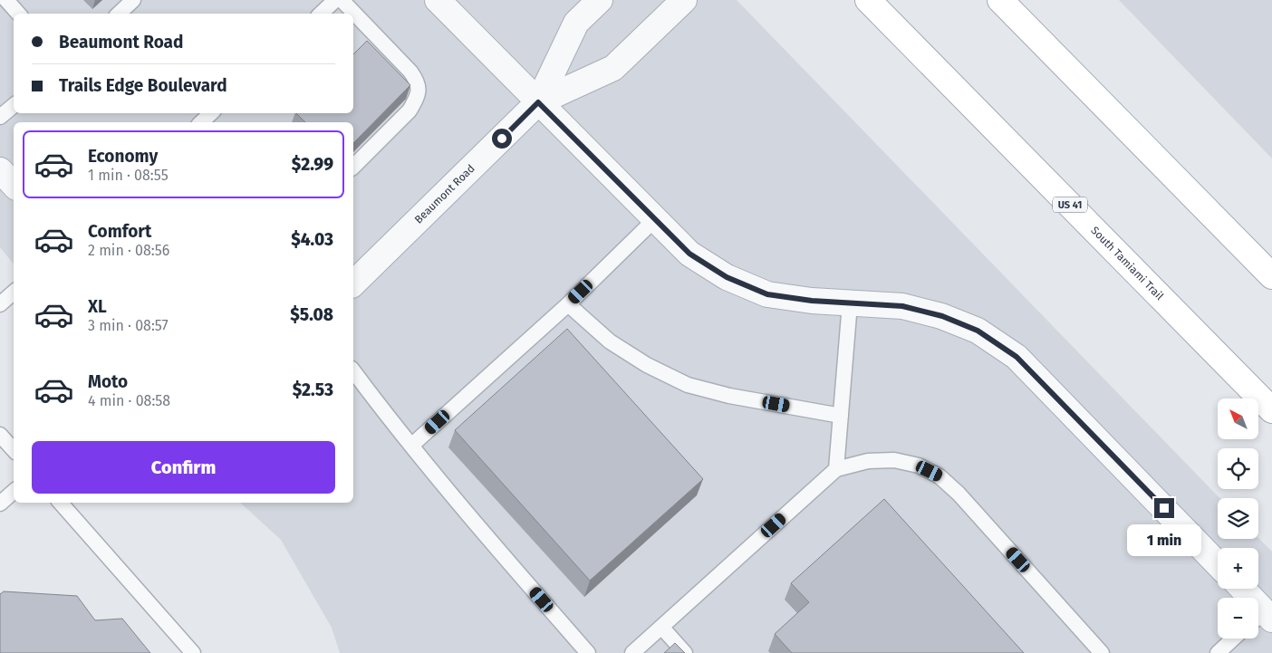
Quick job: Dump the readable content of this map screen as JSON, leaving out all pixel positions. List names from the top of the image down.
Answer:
{
  "streets": {
    "main road": ["US 41", "South Tamiami Trail"],
    "street": ["Beaumont Road"]
  },
  "north": "top left",
  "page": {
    "banner": ["Beaumont Road", "Trails Edge Boulevard"],
    "list": [
      {
        "name": "Economy",
        "note": "1 min · 08:55",
        "value": "$2.99"
      },
      {
        "name": "Comfort",
        "note": "2 min · 08:56",
        "value": "$4.03"
      },
      {
        "name": "XL",
        "note": "3 min · 08:57",
        "value": "$5.08"
      },
      {
        "name": "Moto",
        "note": "4 min · 08:58",
        "value": "$2.53"
      }
    ],
    "map_buttons": ["+", "−"],
    "buttons": "Confirm",
    "bubble": "1 min"
  }
}
